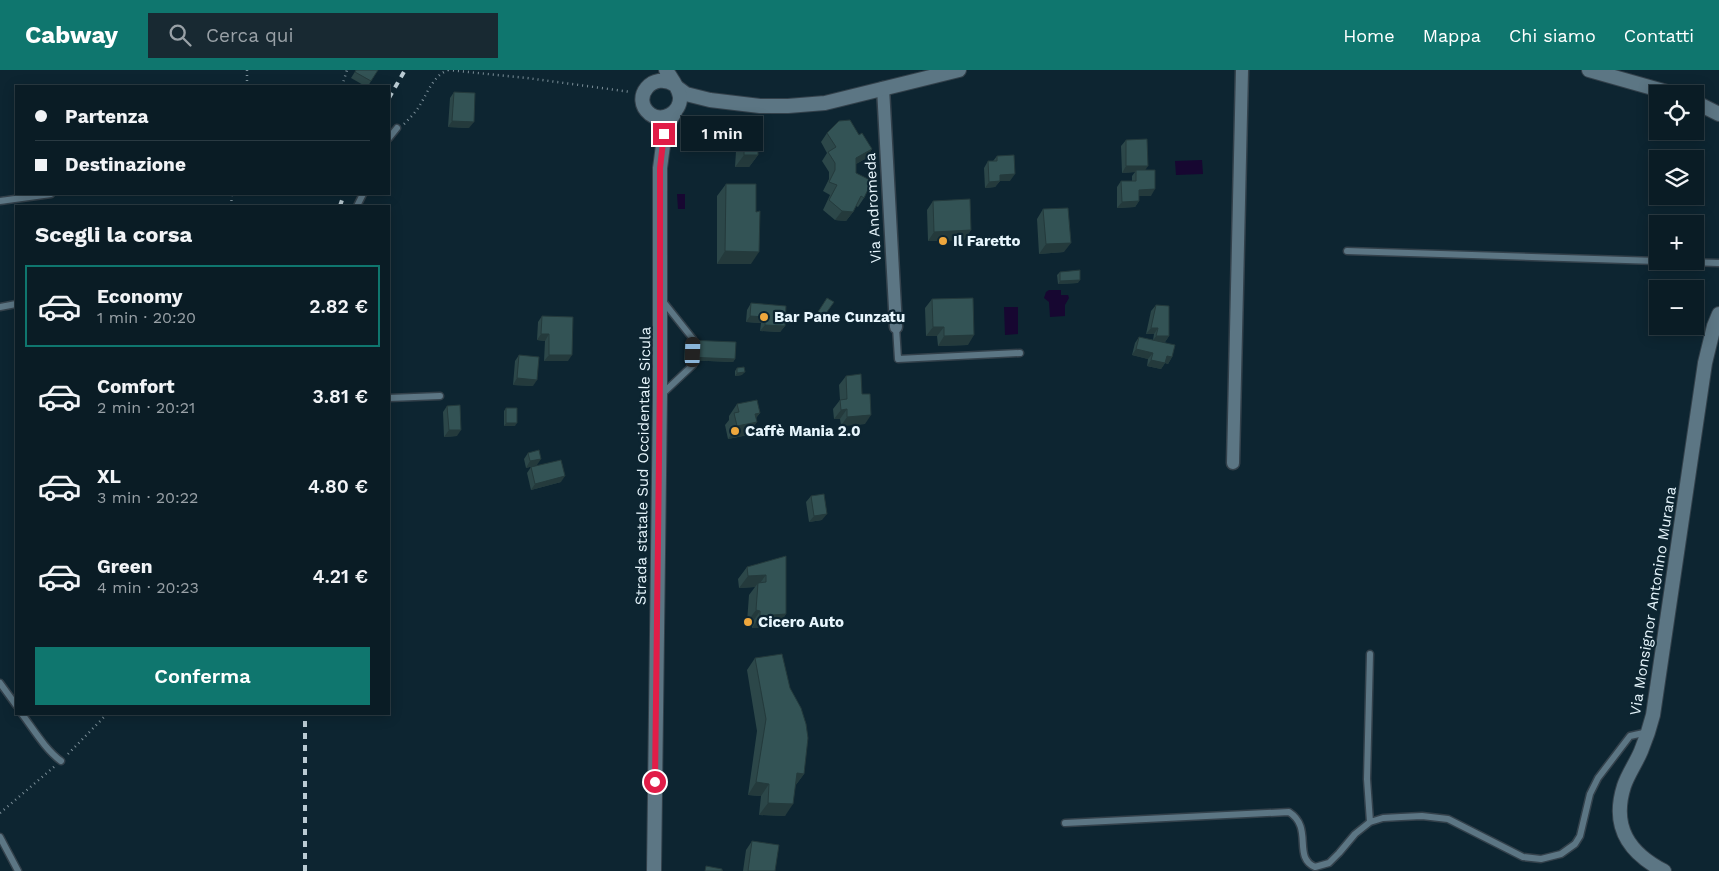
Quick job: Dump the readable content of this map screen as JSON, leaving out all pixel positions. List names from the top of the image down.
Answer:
{
  "streets": {
    "street": ["Via Andromeda", "Strada statale Sud Occidentale Sicula", "Via Monsignor Antonino Murana"]
  },
  "places": [
    "Il Faretto",
    "Bar Pane Cunzatu",
    "Caffè Mania 2.0",
    "Cicero Auto"
  ],
  "page": {
    "header": "Cabway",
    "search": "Cerca qui",
    "nav": [
      "Home",
      "Mappa",
      "Chi siamo",
      "Contatti"
    ],
    "map_buttons": ["+", "−"],
    "banner": ["Partenza", "Destinazione"],
    "bubble": "1 min",
    "heading": "Scegli la corsa",
    "list": [
      {
        "name": "Economy",
        "note": "1 min · 20:20",
        "value": "2.82 €"
      },
      {
        "name": "Comfort",
        "note": "2 min · 20:21",
        "value": "3.81 €"
      },
      {
        "name": "XL",
        "note": "3 min · 20:22",
        "value": "4.80 €"
      },
      {
        "name": "Green",
        "note": "4 min · 20:23",
        "value": "4.21 €"
      }
    ],
    "buttons": "Conferma"
  }
}
